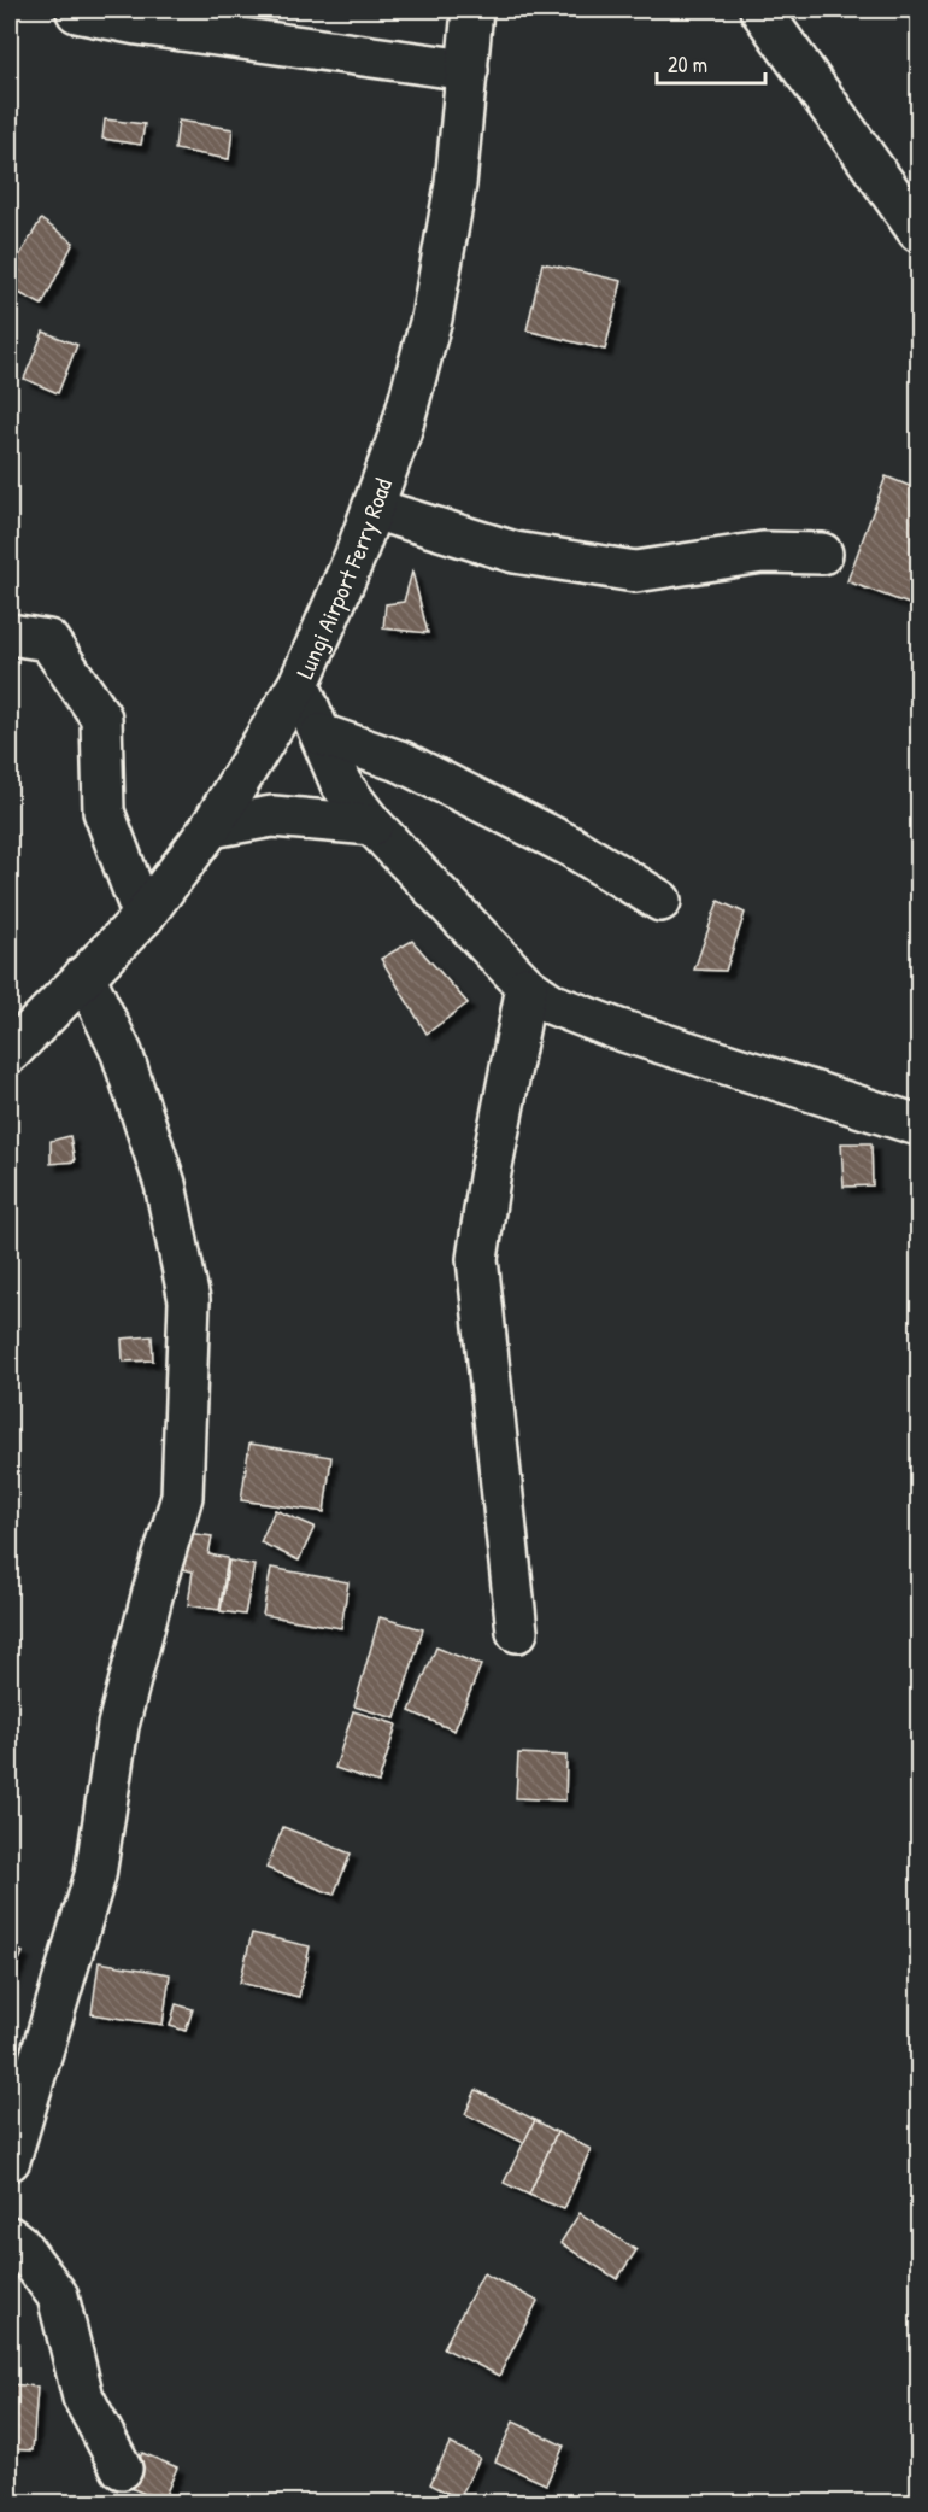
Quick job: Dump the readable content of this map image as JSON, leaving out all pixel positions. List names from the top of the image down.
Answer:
{
  "streets": {
    "street": ["Lungi Airport Ferry Road"]
  },
  "scale_bar": "20 m"
}
